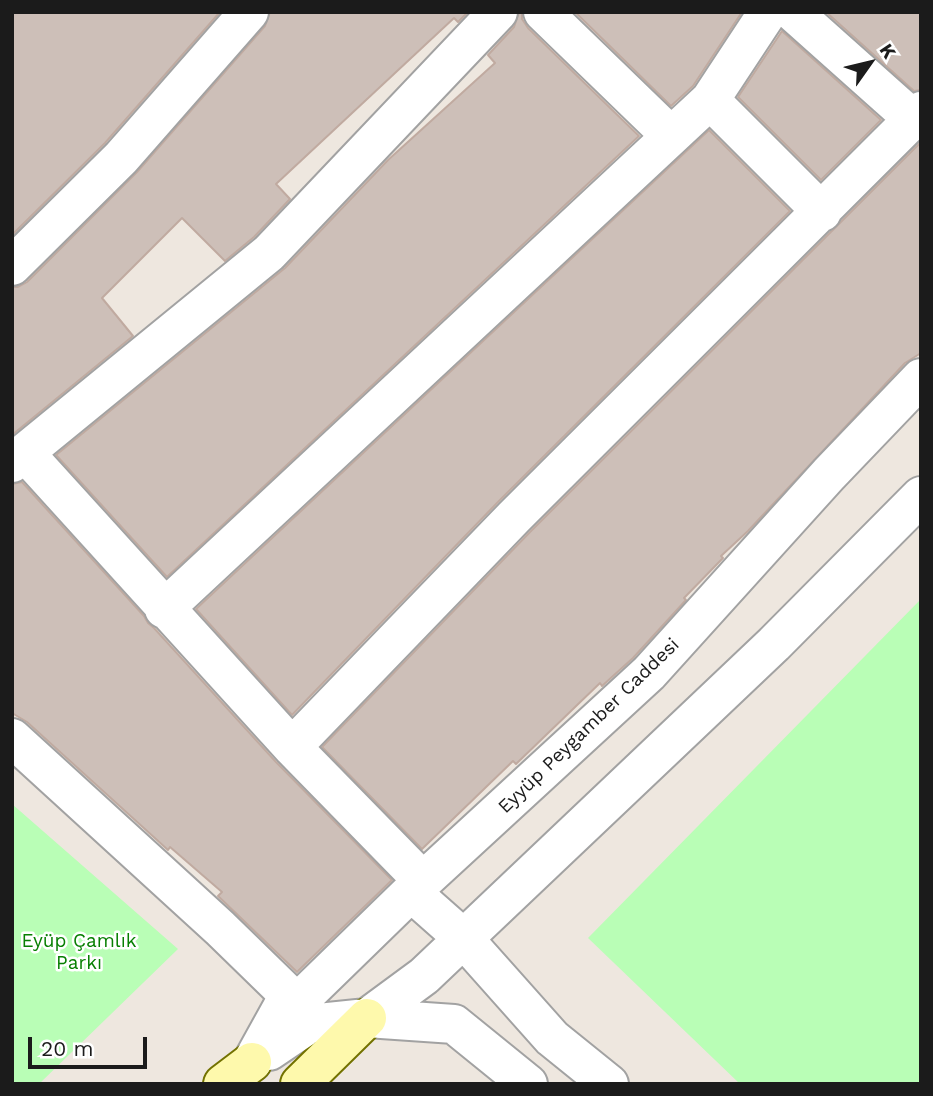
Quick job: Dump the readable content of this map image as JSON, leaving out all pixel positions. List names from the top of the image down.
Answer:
{
  "streets": {
    "main road": ["Eyyüp Peygamber Caddesi"]
  },
  "parks": ["Eyüp Çamlık Parkı"],
  "scale_bar": "20 m",
  "north": "top right"
}
